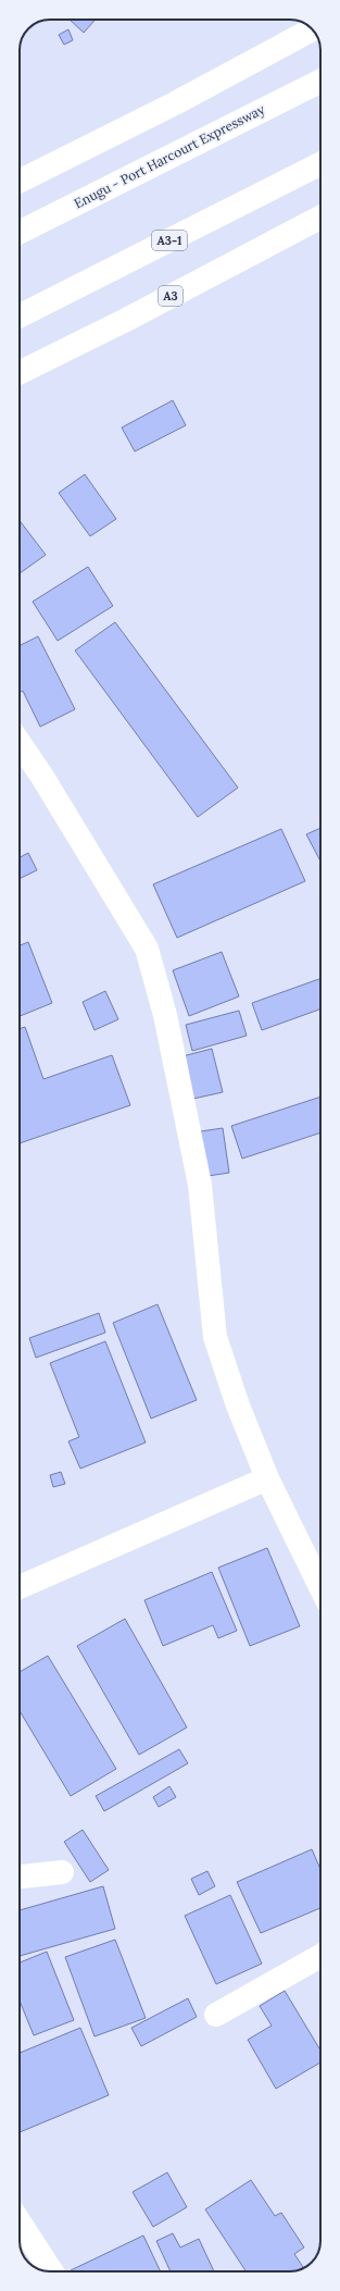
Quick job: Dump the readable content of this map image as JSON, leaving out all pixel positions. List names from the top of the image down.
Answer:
{
  "streets": {
    "main road": ["Enugu - Port Harcourt Expressway", "A3-1", "A3"]
  }
}
